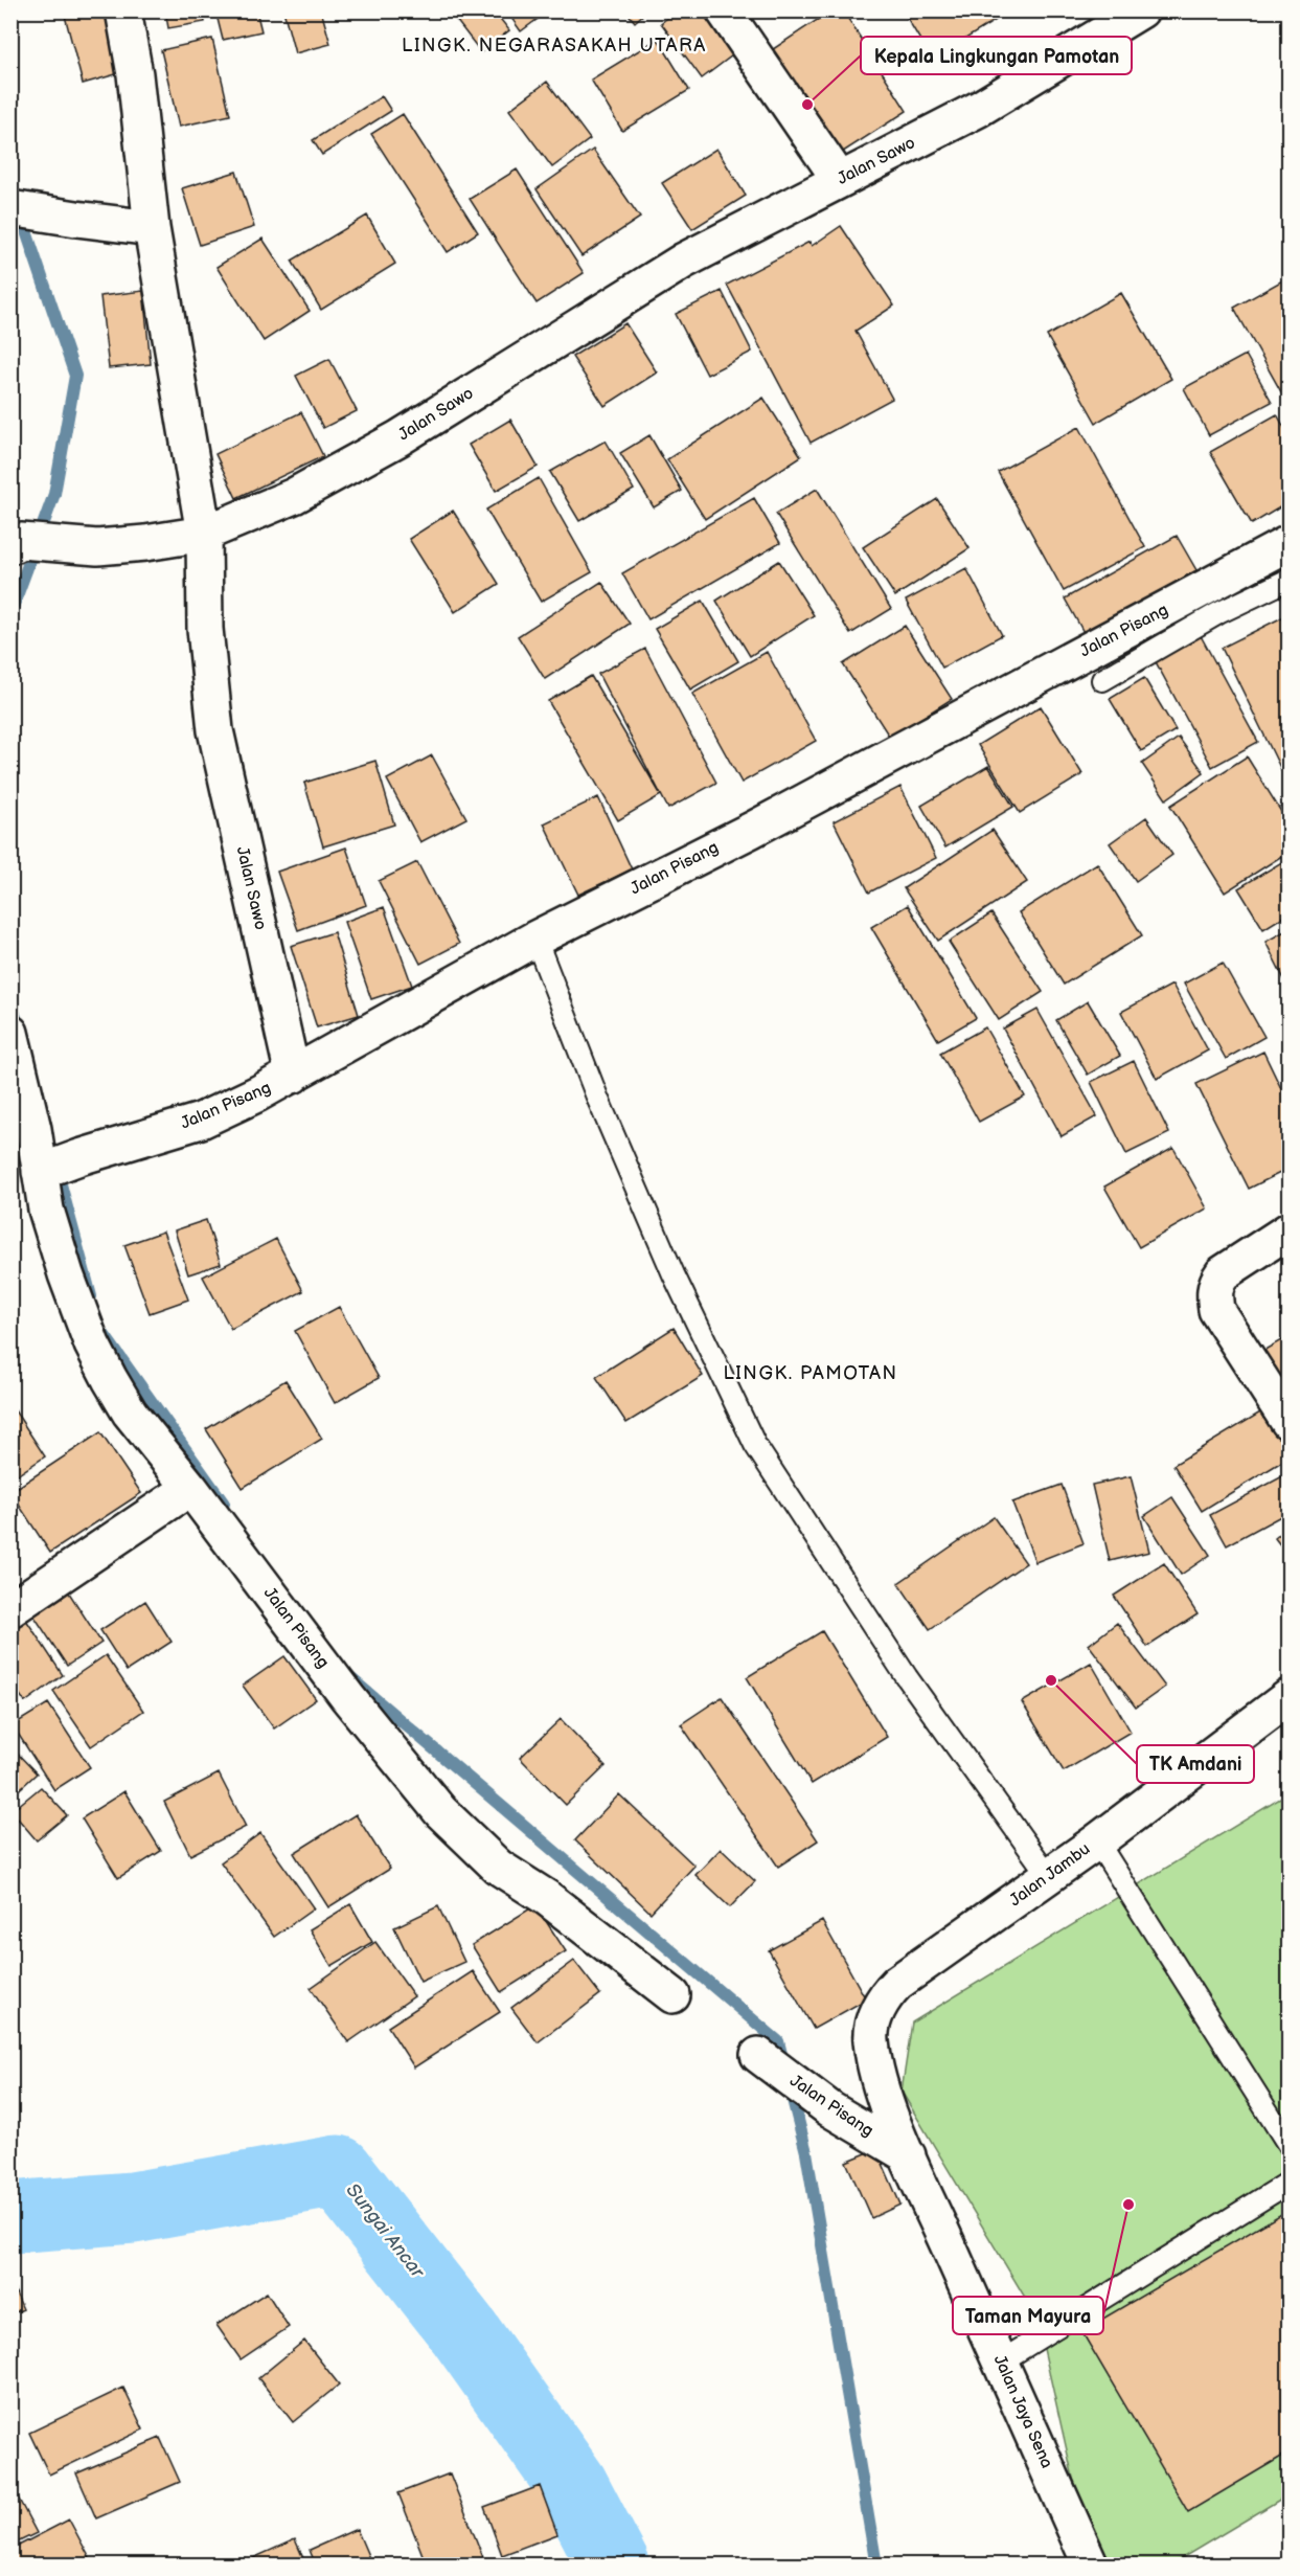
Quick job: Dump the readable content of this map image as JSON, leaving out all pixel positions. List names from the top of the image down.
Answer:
{
  "streets": {
    "street": [
      "Jalan Sawo",
      "Jalan Pisang",
      "Jalan Jambu",
      "Jalan Jaya Sena"
    ]
  },
  "crossings": [
    ["Jalan Sawo", "Jalan Pisang"],
    ["Jalan Pisang", "Jalan Jaya Sena"],
    ["Jalan Jambu", "Jalan Jaya Sena"]
  ],
  "districts": ["LINGK. NEGARASAKAH UTARA", "LINGK. PAMOTAN"],
  "water": ["Sungai Ancar"],
  "places": ["Kepala Lingkungan Pamotan", "TK Amdani", "Taman Mayura"]
}
